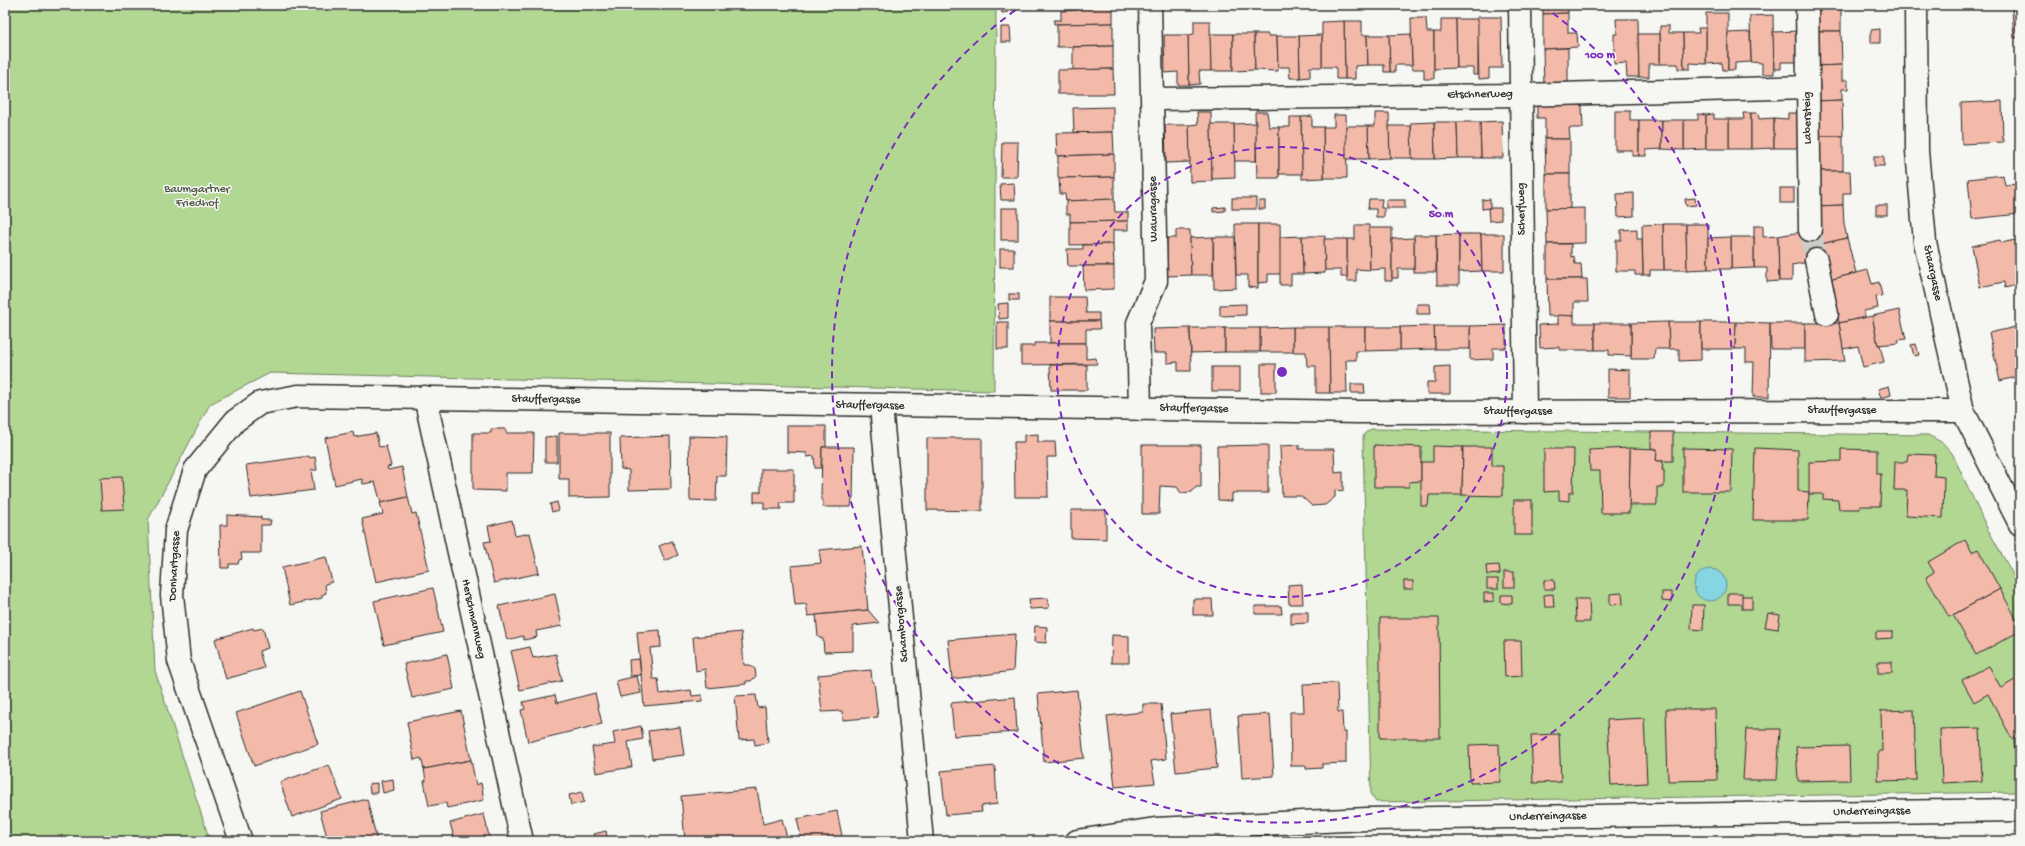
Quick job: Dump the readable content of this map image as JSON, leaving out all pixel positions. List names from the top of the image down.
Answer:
{
  "streets": {
    "street": [
      "Etschnerweg",
      "Labersteig",
      "Wawragasse",
      "Scherfweg",
      "Staargasse",
      "Stauffergasse",
      "Donhartgasse",
      "Herschmannweg",
      "Schamborgasse",
      "Underreingasse"
    ]
  },
  "crossings": [
    ["Etschnerweg", "Labersteig"],
    ["Etschnerweg", "Wawragasse"],
    ["Etschnerweg", "Scherfweg"],
    ["Wawragasse", "Stauffergasse"],
    ["Scherfweg", "Stauffergasse"],
    ["Staargasse", "Stauffergasse"],
    ["Stauffergasse", "Donhartgasse"],
    ["Stauffergasse", "Herschmannweg"],
    ["Stauffergasse", "Schamborgasse"],
    ["Donhartgasse", "Herschmannweg"]
  ],
  "parks": ["Baumgartner Friedhof"],
  "rings": ["100 m", "50 m"]
}
